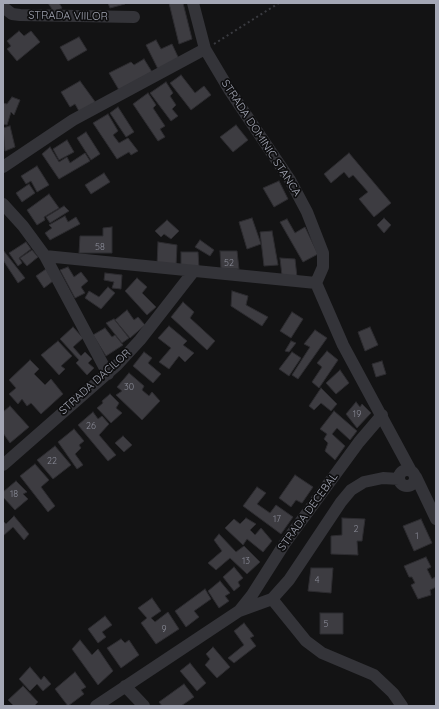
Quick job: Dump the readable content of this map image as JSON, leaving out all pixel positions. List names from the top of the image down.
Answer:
{
  "streets": {
    "street": [
      "STRADA VIILOR",
      "STRADA DOMINIC STANCA",
      "STRADA DACILOR",
      "STRADA DECEBAL"
    ]
  },
  "house_numbers": [
    "58",
    "52",
    "30",
    "19",
    "26",
    "22",
    "18",
    "17",
    "2",
    "1",
    "13",
    "4",
    "5",
    "9"
  ]
}
